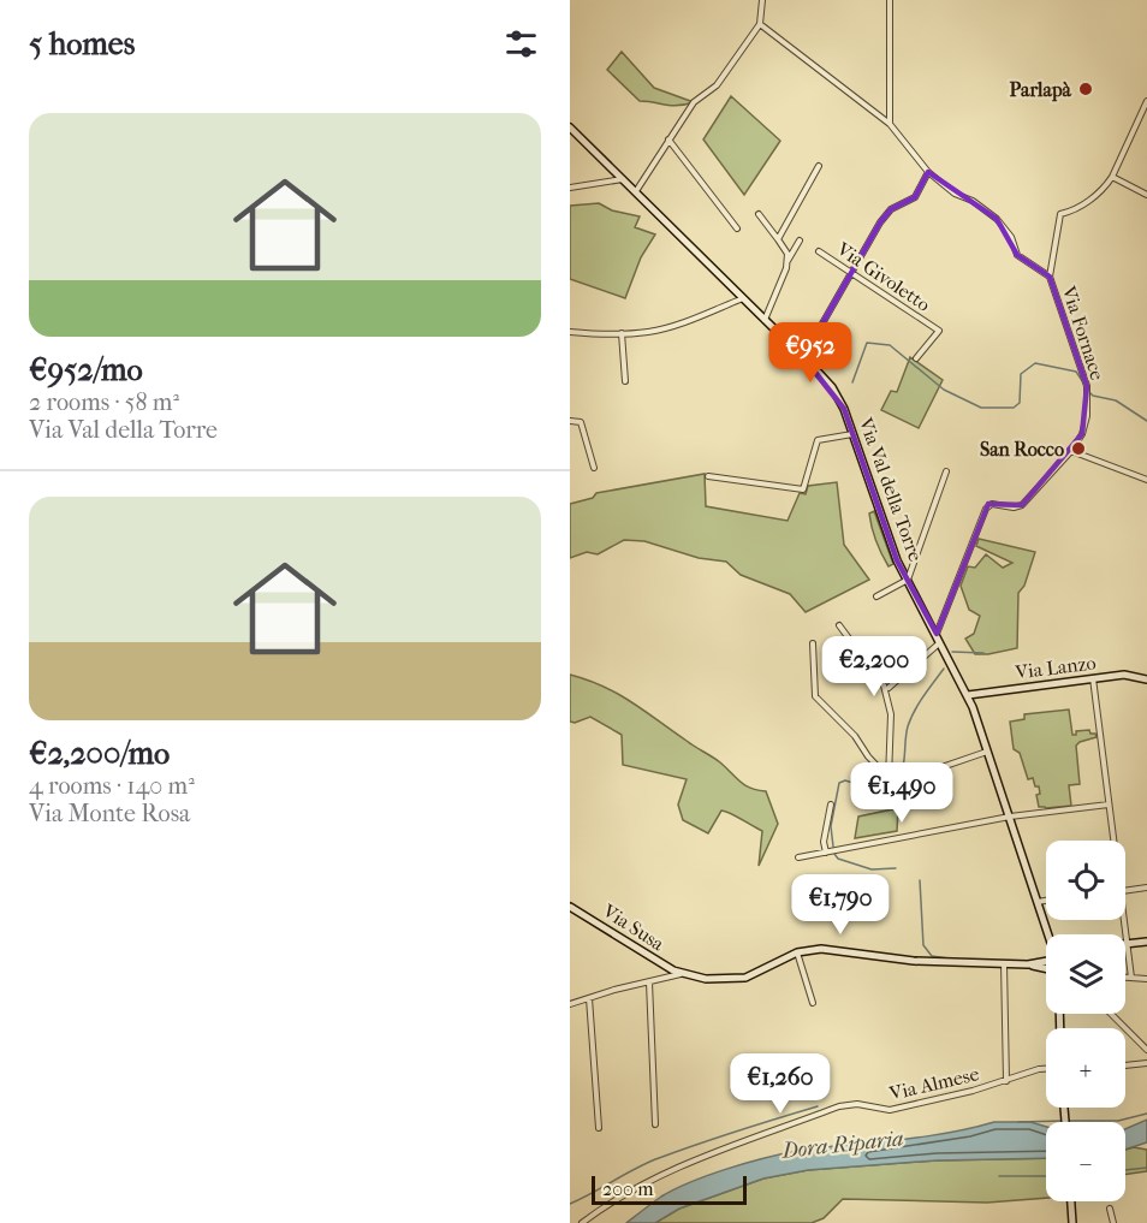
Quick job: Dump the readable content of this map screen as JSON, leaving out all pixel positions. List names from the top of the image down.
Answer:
{
  "streets": {
    "street": [
      "Via Givoletto",
      "Via Fornace",
      "Via Val della Torre",
      "Via Lanzo",
      "Via Susa",
      "Via Almese"
    ]
  },
  "crossings": [
    ["Via Fornace", "Via Val della Torre"],
    ["Via Val della Torre", "Via Lanzo"]
  ],
  "water": ["Dora Riparia"],
  "places": ["Parlapà", "San Rocco"],
  "scale_bar": "200 m",
  "page": {
    "heading": "5 homes",
    "list": [
      {
        "name": "€952/mo",
        "note": "2 rooms · 58 m² · Via Val della Torre"
      },
      {
        "name": "€2,200/mo",
        "note": "4 rooms · 140 m² · Via Monte Rosa"
      }
    ],
    "price": [
      "€952",
      "€2,200",
      "€1,490",
      "€1,790",
      "€1,260"
    ],
    "map_buttons": ["+", "−"],
    "scale": "200 m"
  }
}
